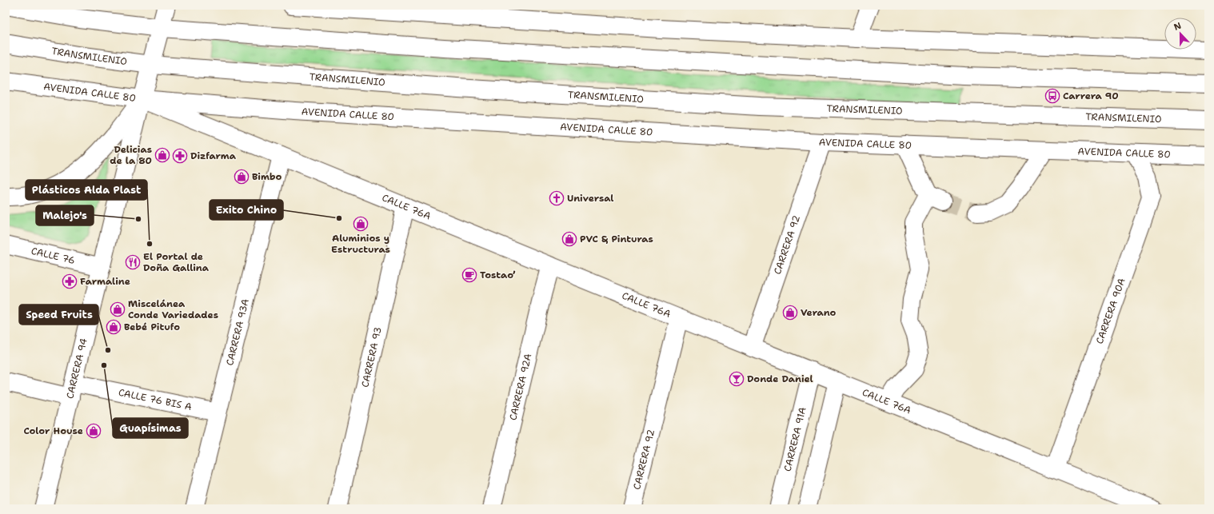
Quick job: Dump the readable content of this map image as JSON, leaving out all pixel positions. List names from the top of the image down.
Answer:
{
  "streets": {
    "main road": [
      "TRANSMILENIO",
      "AVENIDA CALLE 80",
      "CALLE 76A",
      "CARRERA 92",
      "CALLE 76",
      "CARRERA 90A",
      "CARRERA 93A",
      "CARRERA 93",
      "CARRERA 94",
      "CARRERA 92A",
      "CALLE 76 BIS A",
      "CARRERA 91A"
    ]
  },
  "crossings": [
    ["TRANSMILENIO", "CARRERA 94"],
    ["AVENIDA CALLE 80", "CALLE 76A"],
    ["AVENIDA CALLE 80", "CARRERA 92"],
    ["AVENIDA CALLE 80", "CARRERA 90A"],
    ["AVENIDA CALLE 80", "CARRERA 94"],
    ["CALLE 76A", "CARRERA 92"],
    ["CALLE 76A", "CARRERA 90A"],
    ["CALLE 76A", "CARRERA 93A"],
    ["CALLE 76A", "CARRERA 93"],
    ["CALLE 76A", "CARRERA 94"],
    ["CALLE 76A", "CARRERA 92A"],
    ["CALLE 76A", "CARRERA 91A"],
    ["CALLE 76", "CARRERA 94"],
    ["CARRERA 93A", "CALLE 76 BIS A"],
    ["CARRERA 94", "CALLE 76 BIS A"]
  ],
  "places": {
    "bus stop": ["Carrera 90"],
    "shop": [
      "Delicias de la 80",
      "Bimbo",
      "Aluminios y Estructuras",
      "PVC & Pinturas",
      "Miscelánea Conde Variedades",
      "Verano",
      "Bebé Pitufo",
      "Color House"
    ],
    "pharmacy": ["Dizfarma", "Farmaline"],
    "church": ["Universal"],
    "other": [
      "Exito Chino",
      "Malejo's",
      "Plásticos Alda Plast",
      "Speed Fruits",
      "Guapísimas"
    ],
    "restaurant": ["El Portal de Doña Gallina"],
    "cafe": ["Tostao’"],
    "bar": ["Donde Daniel"]
  },
  "north": "top"
}
